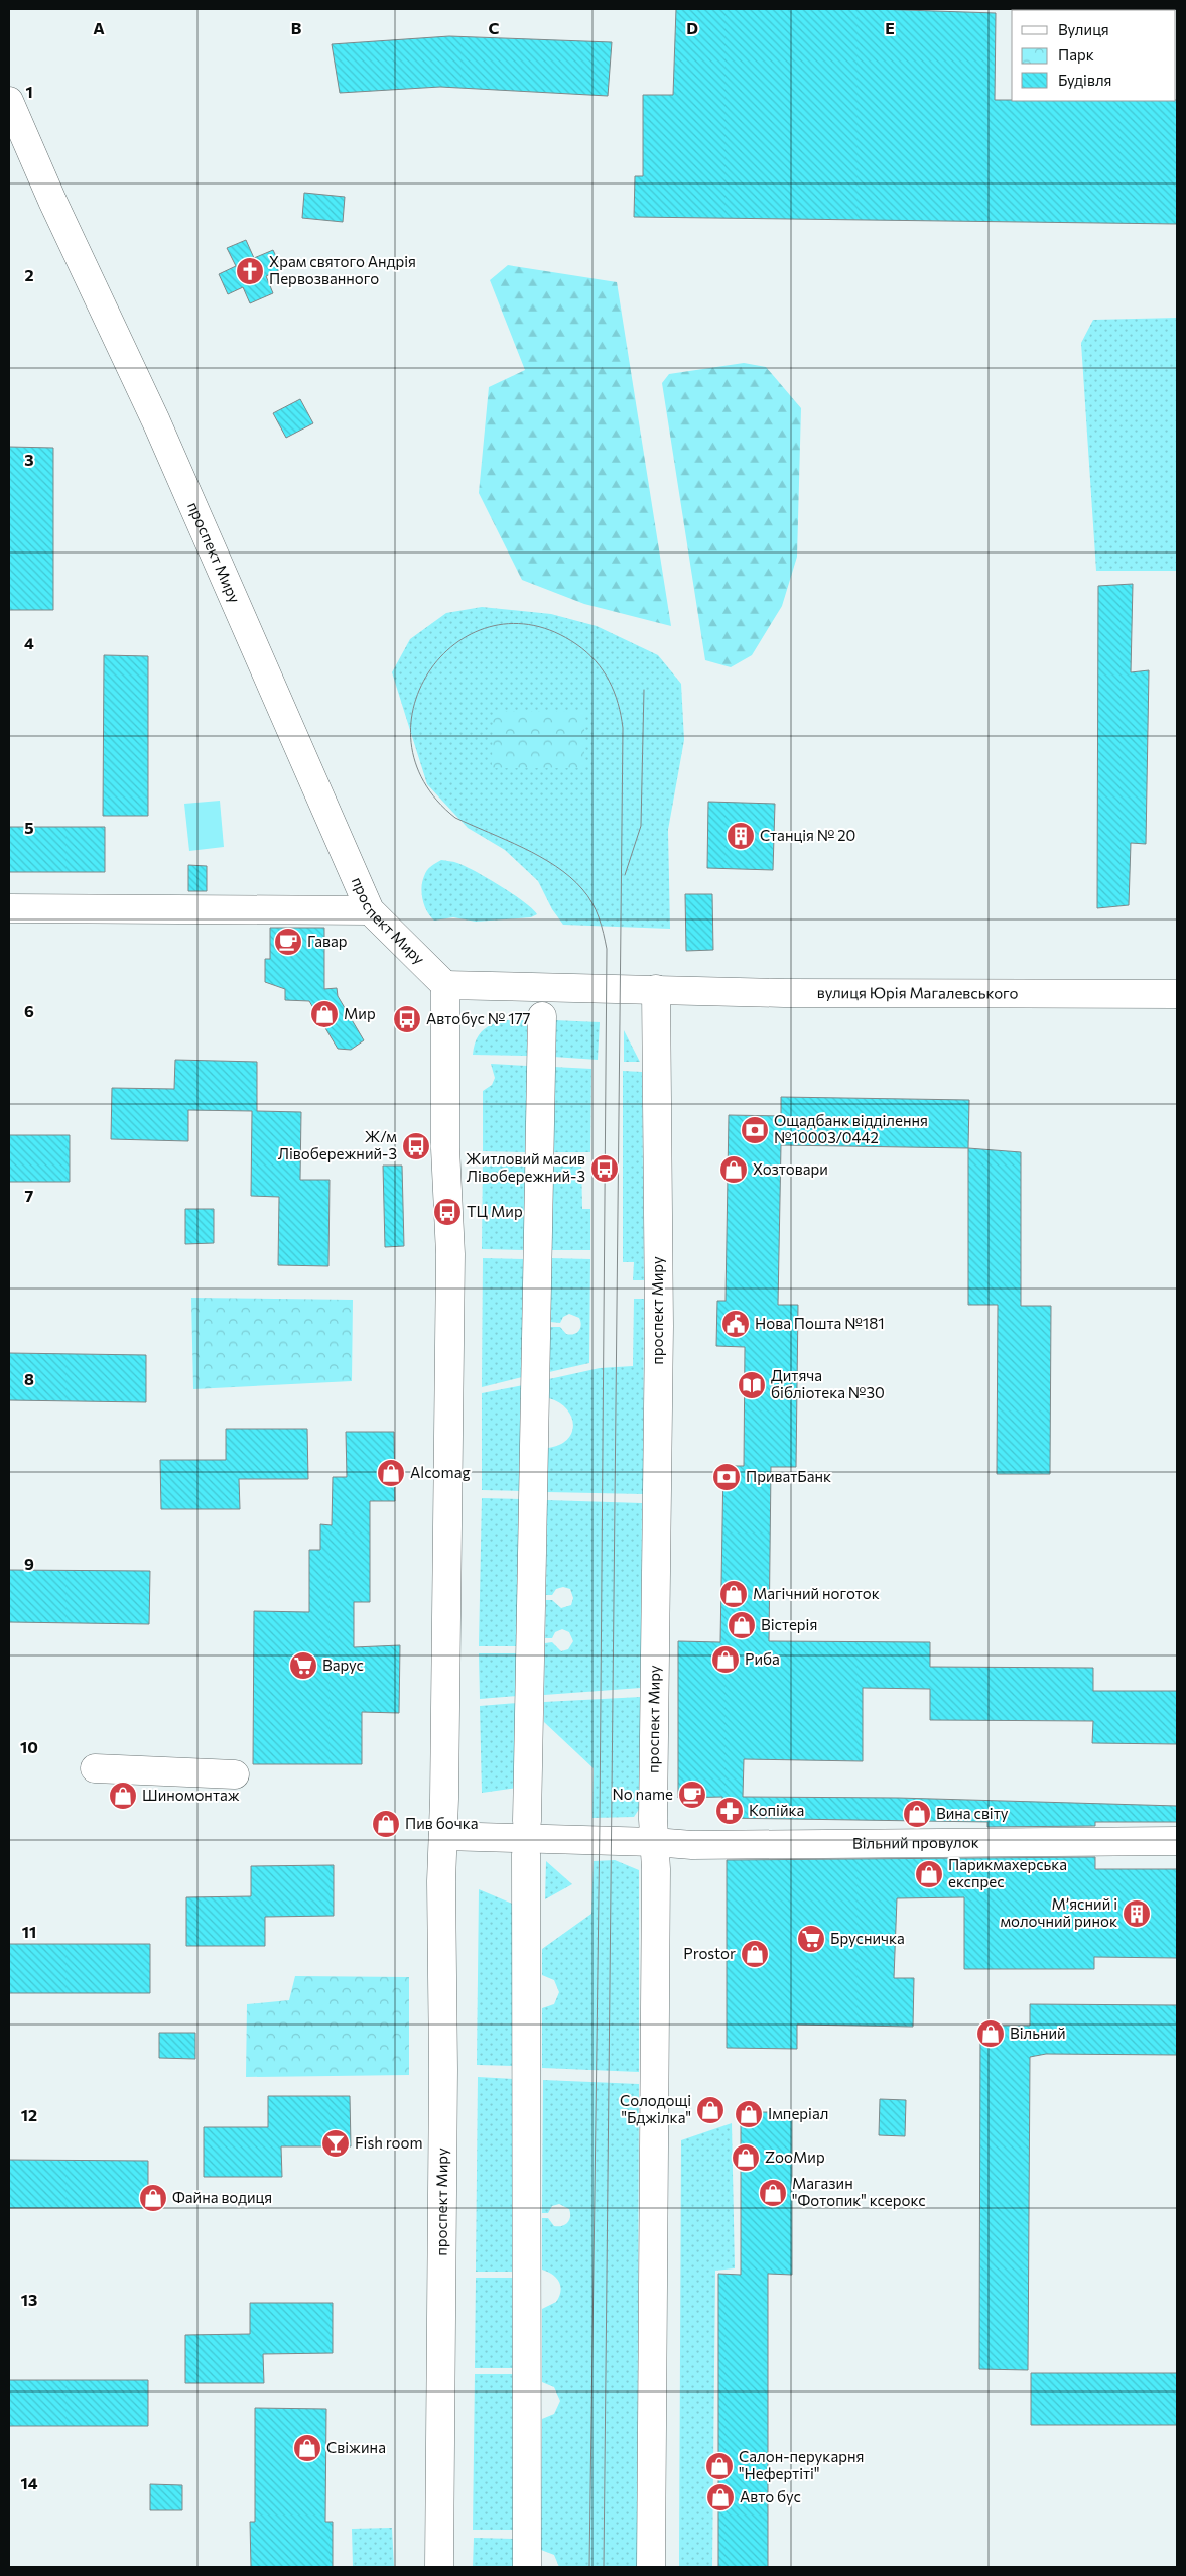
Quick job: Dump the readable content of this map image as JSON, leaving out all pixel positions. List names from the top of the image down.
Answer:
{
  "streets": {
    "street": ["проспект Миру", "вулиця Юрія Магалевського", "Вільний провулок"]
  },
  "crossings": [
    ["проспект Миру", "вулиця Юрія Магалевського"],
    ["проспект Миру", "Вільний провулок"]
  ],
  "places": {
    "church": ["Храм святого Андрія Первозванного"],
    "building": ["Станція № 20", "Мʼясний і молочний ринок"],
    "cafe": ["Гавар", "No name"],
    "shop": [
      "Мир",
      "Хозтовари",
      "Alcomag",
      "Магічний ноготок",
      "Вістерія",
      "Риба",
      "Шиномонтаж",
      "Вина світу",
      "Пив бочка",
      "Парикмахерська експрес",
      "Prostor",
      "Вільний",
      "Солодощі \"Бджілка\"",
      "Імперіал",
      "ZooМир",
      "Магазин \"Фотопик\" ксерокс",
      "Файна водиця",
      "Свіжина",
      "Салон-перукарня \"Нефертіті\"",
      "Авто бус"
    ],
    "bus stop": [
      "Автобус № 177",
      "Ж/м Лівобережний-3",
      "Житловий масив Лівобережний-3",
      "ТЦ Мир"
    ],
    "bank": ["Ощадбанк відділення №10003/0442", "ПриватБанк"],
    "public building": ["Нова Пошта №181"],
    "library": ["Дитяча бібліотека №30"],
    "supermarket": ["Варус", "Брусничка"],
    "pharmacy": ["Копійка"],
    "bar": ["Fish room"]
  },
  "legend": ["Вулиця", "Парк", "Будівля"],
  "grid": {
    "columns": [
      "A",
      "B",
      "C",
      "D",
      "E"
    ],
    "rows": [
      "1",
      "2",
      "3",
      "4",
      "5",
      "6",
      "7",
      "8",
      "9",
      "10",
      "11",
      "12",
      "13",
      "14"
    ]
  }
}
